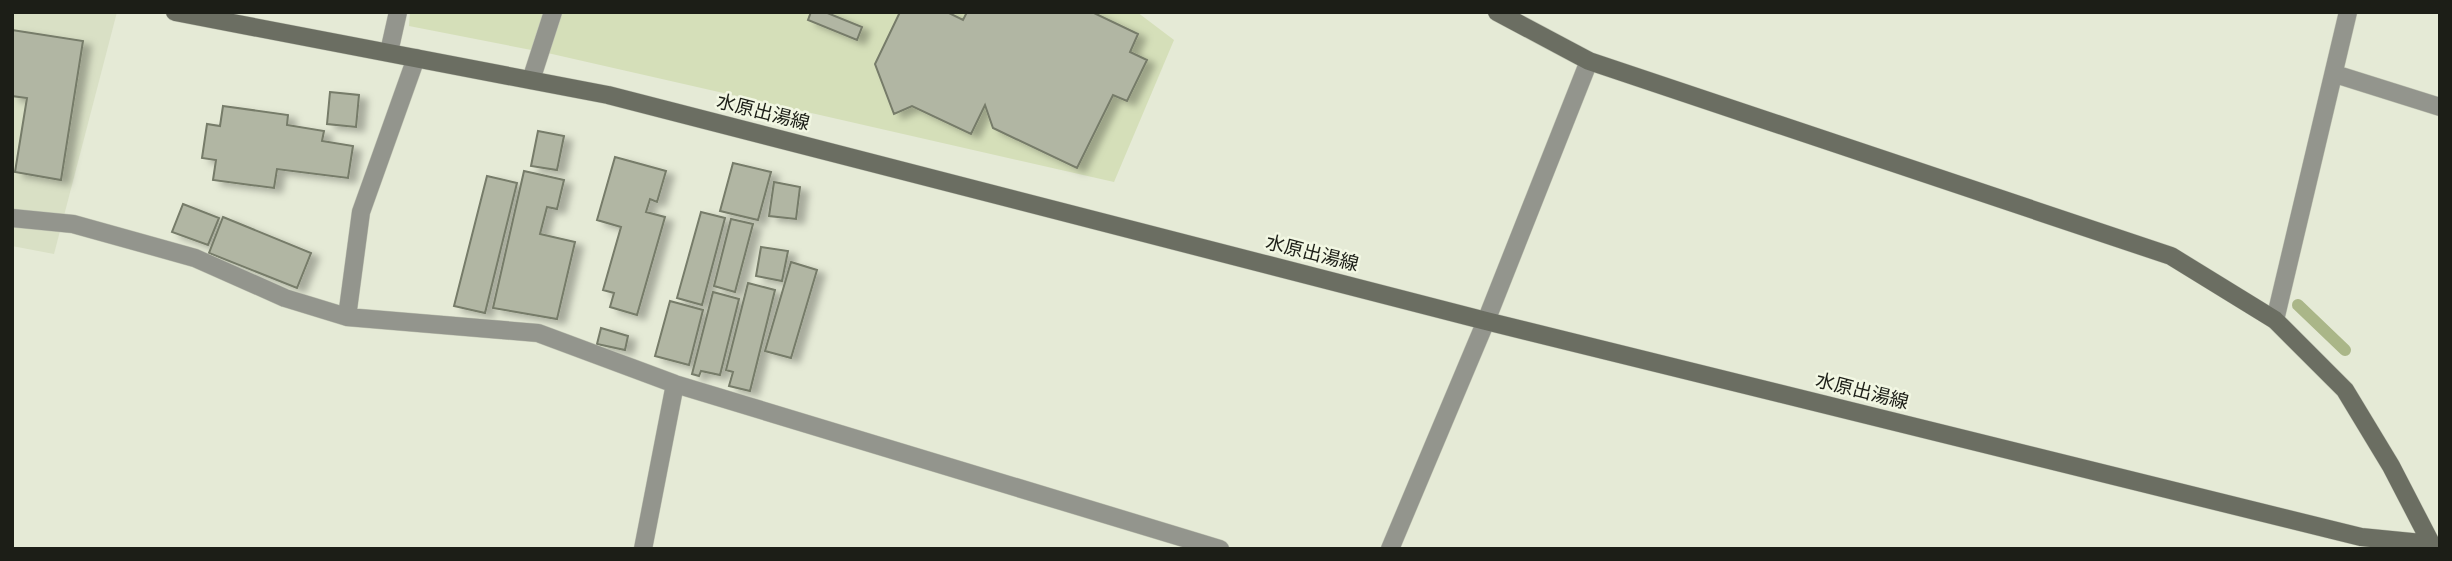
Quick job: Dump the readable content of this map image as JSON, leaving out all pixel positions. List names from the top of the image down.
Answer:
{
  "streets": {
    "main road": ["水原出湯線"]
  }
}
